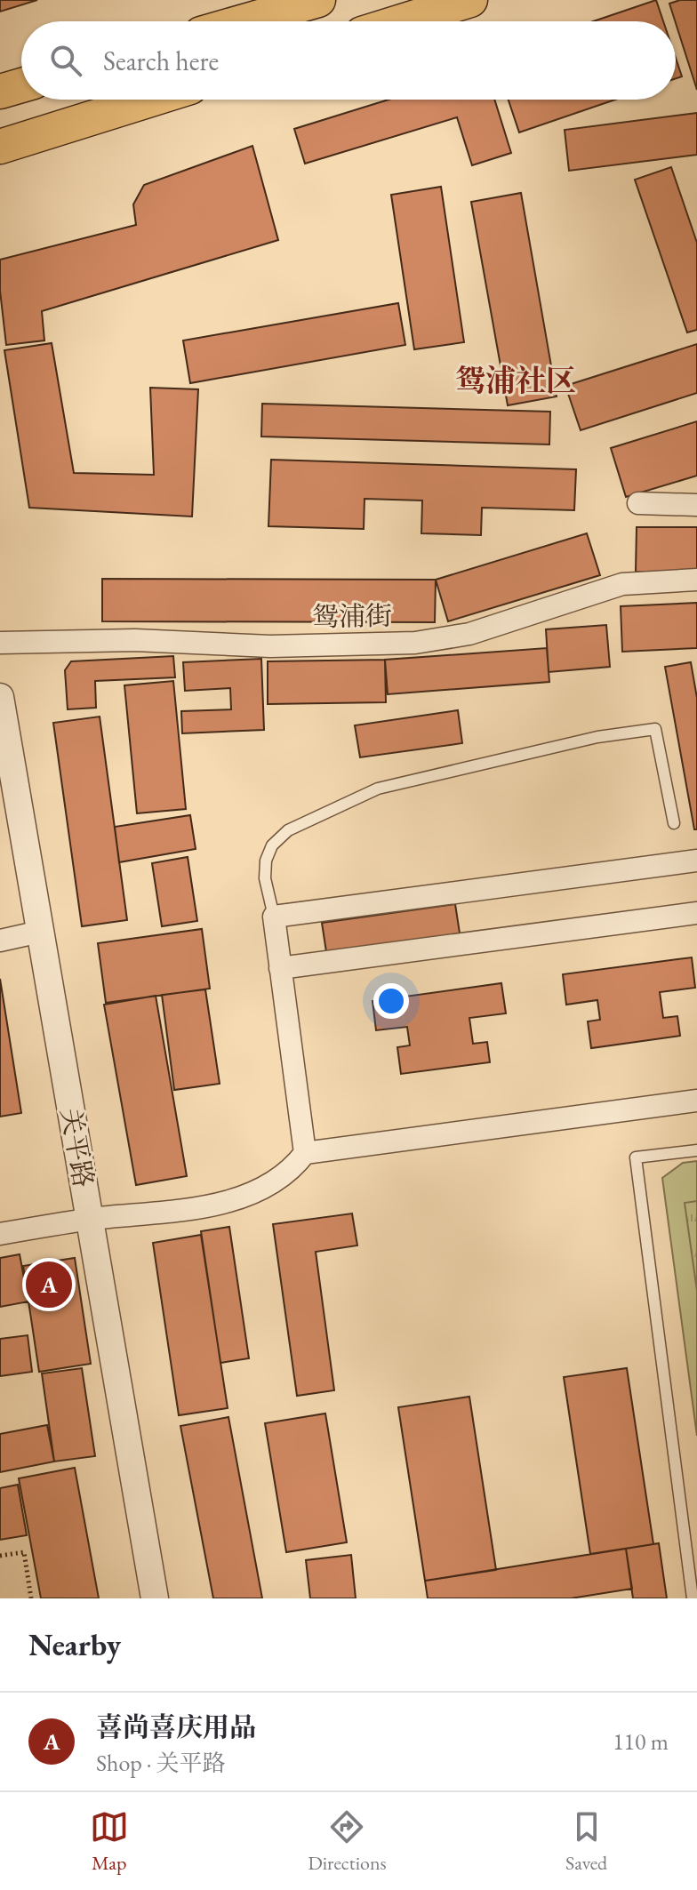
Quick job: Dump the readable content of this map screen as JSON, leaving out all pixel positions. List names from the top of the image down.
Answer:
{
  "streets": {
    "street": ["鸳浦街", "关平路"]
  },
  "districts": ["鸳浦社区"],
  "page": {
    "search": "Search here",
    "pins": "A",
    "heading": "Nearby",
    "list": [
      {
        "mark": "A",
        "name": "喜尚喜庆用品",
        "note": "Shop · 关平路",
        "value": "110 m"
      }
    ],
    "nav": ["Map", "Directions", "Saved"]
  }
}
